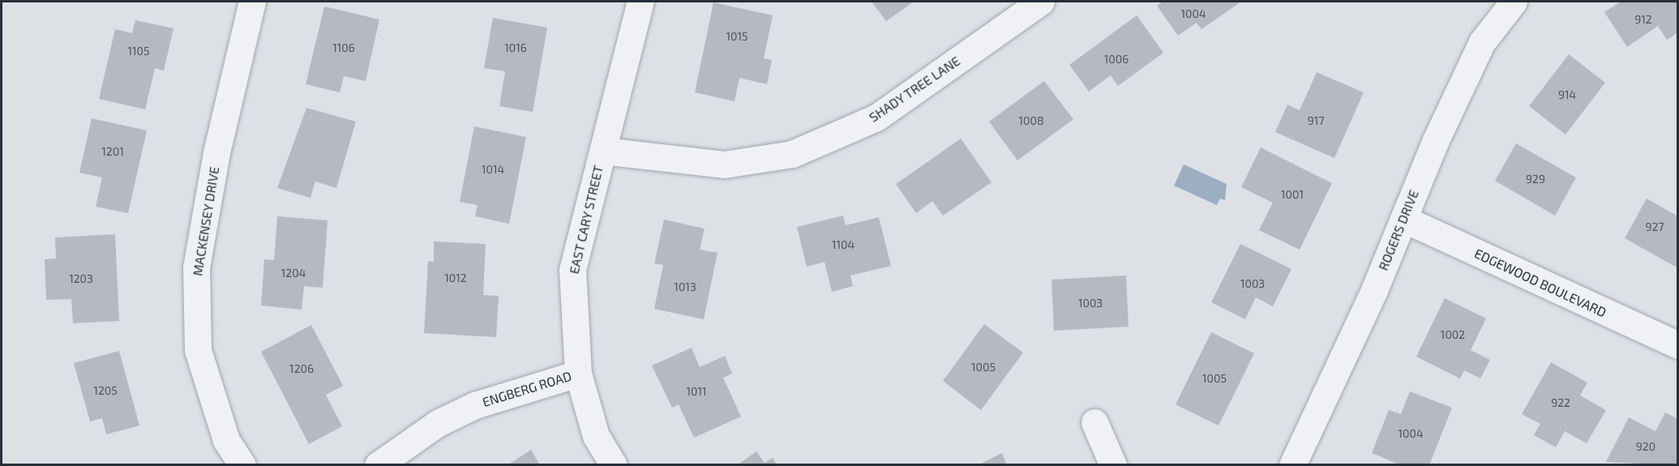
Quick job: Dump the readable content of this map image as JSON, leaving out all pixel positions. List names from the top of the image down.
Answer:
{
  "streets": {
    "street": [
      "SHADY TREE LANE",
      "EAST CARY STREET",
      "MACKENSEY DRIVE",
      "ROGERS DRIVE",
      "EDGEWOOD BOULEVARD",
      "ENGBERG ROAD"
    ]
  },
  "crossings": [
    ["SHADY TREE LANE", "EAST CARY STREET"],
    ["EAST CARY STREET", "ENGBERG ROAD"],
    ["ROGERS DRIVE", "EDGEWOOD BOULEVARD"]
  ],
  "house_numbers": [
    "1004",
    "912",
    "1015",
    "1106",
    "1016",
    "1105",
    "1006",
    "914",
    "1008",
    "917",
    "1201",
    "1014",
    "929",
    "1001",
    "927",
    "1104",
    "1204",
    "1012",
    "1203",
    "1003",
    "1013",
    "1003",
    "1002",
    "1005",
    "1206",
    "1005",
    "1205",
    "1011",
    "922",
    "1004",
    "920"
  ]
}
